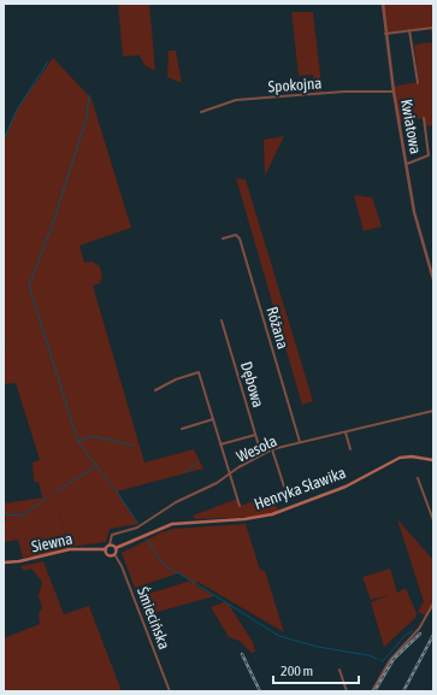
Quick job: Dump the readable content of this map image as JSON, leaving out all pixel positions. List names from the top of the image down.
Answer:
{
  "streets": {
    "main road": ["Henryka Sławika", "Siewna"],
    "street": [
      "Spokojna",
      "Kwiatowa",
      "Różana",
      "Dębowa",
      "Wesoła",
      "Śmiecińska"
    ]
  },
  "crossings": [
    ["Spokojna", "Kwiatowa"],
    ["Różana", "Wesoła"],
    ["Dębowa", "Wesoła"]
  ],
  "scale_bar": "200 m"
}
